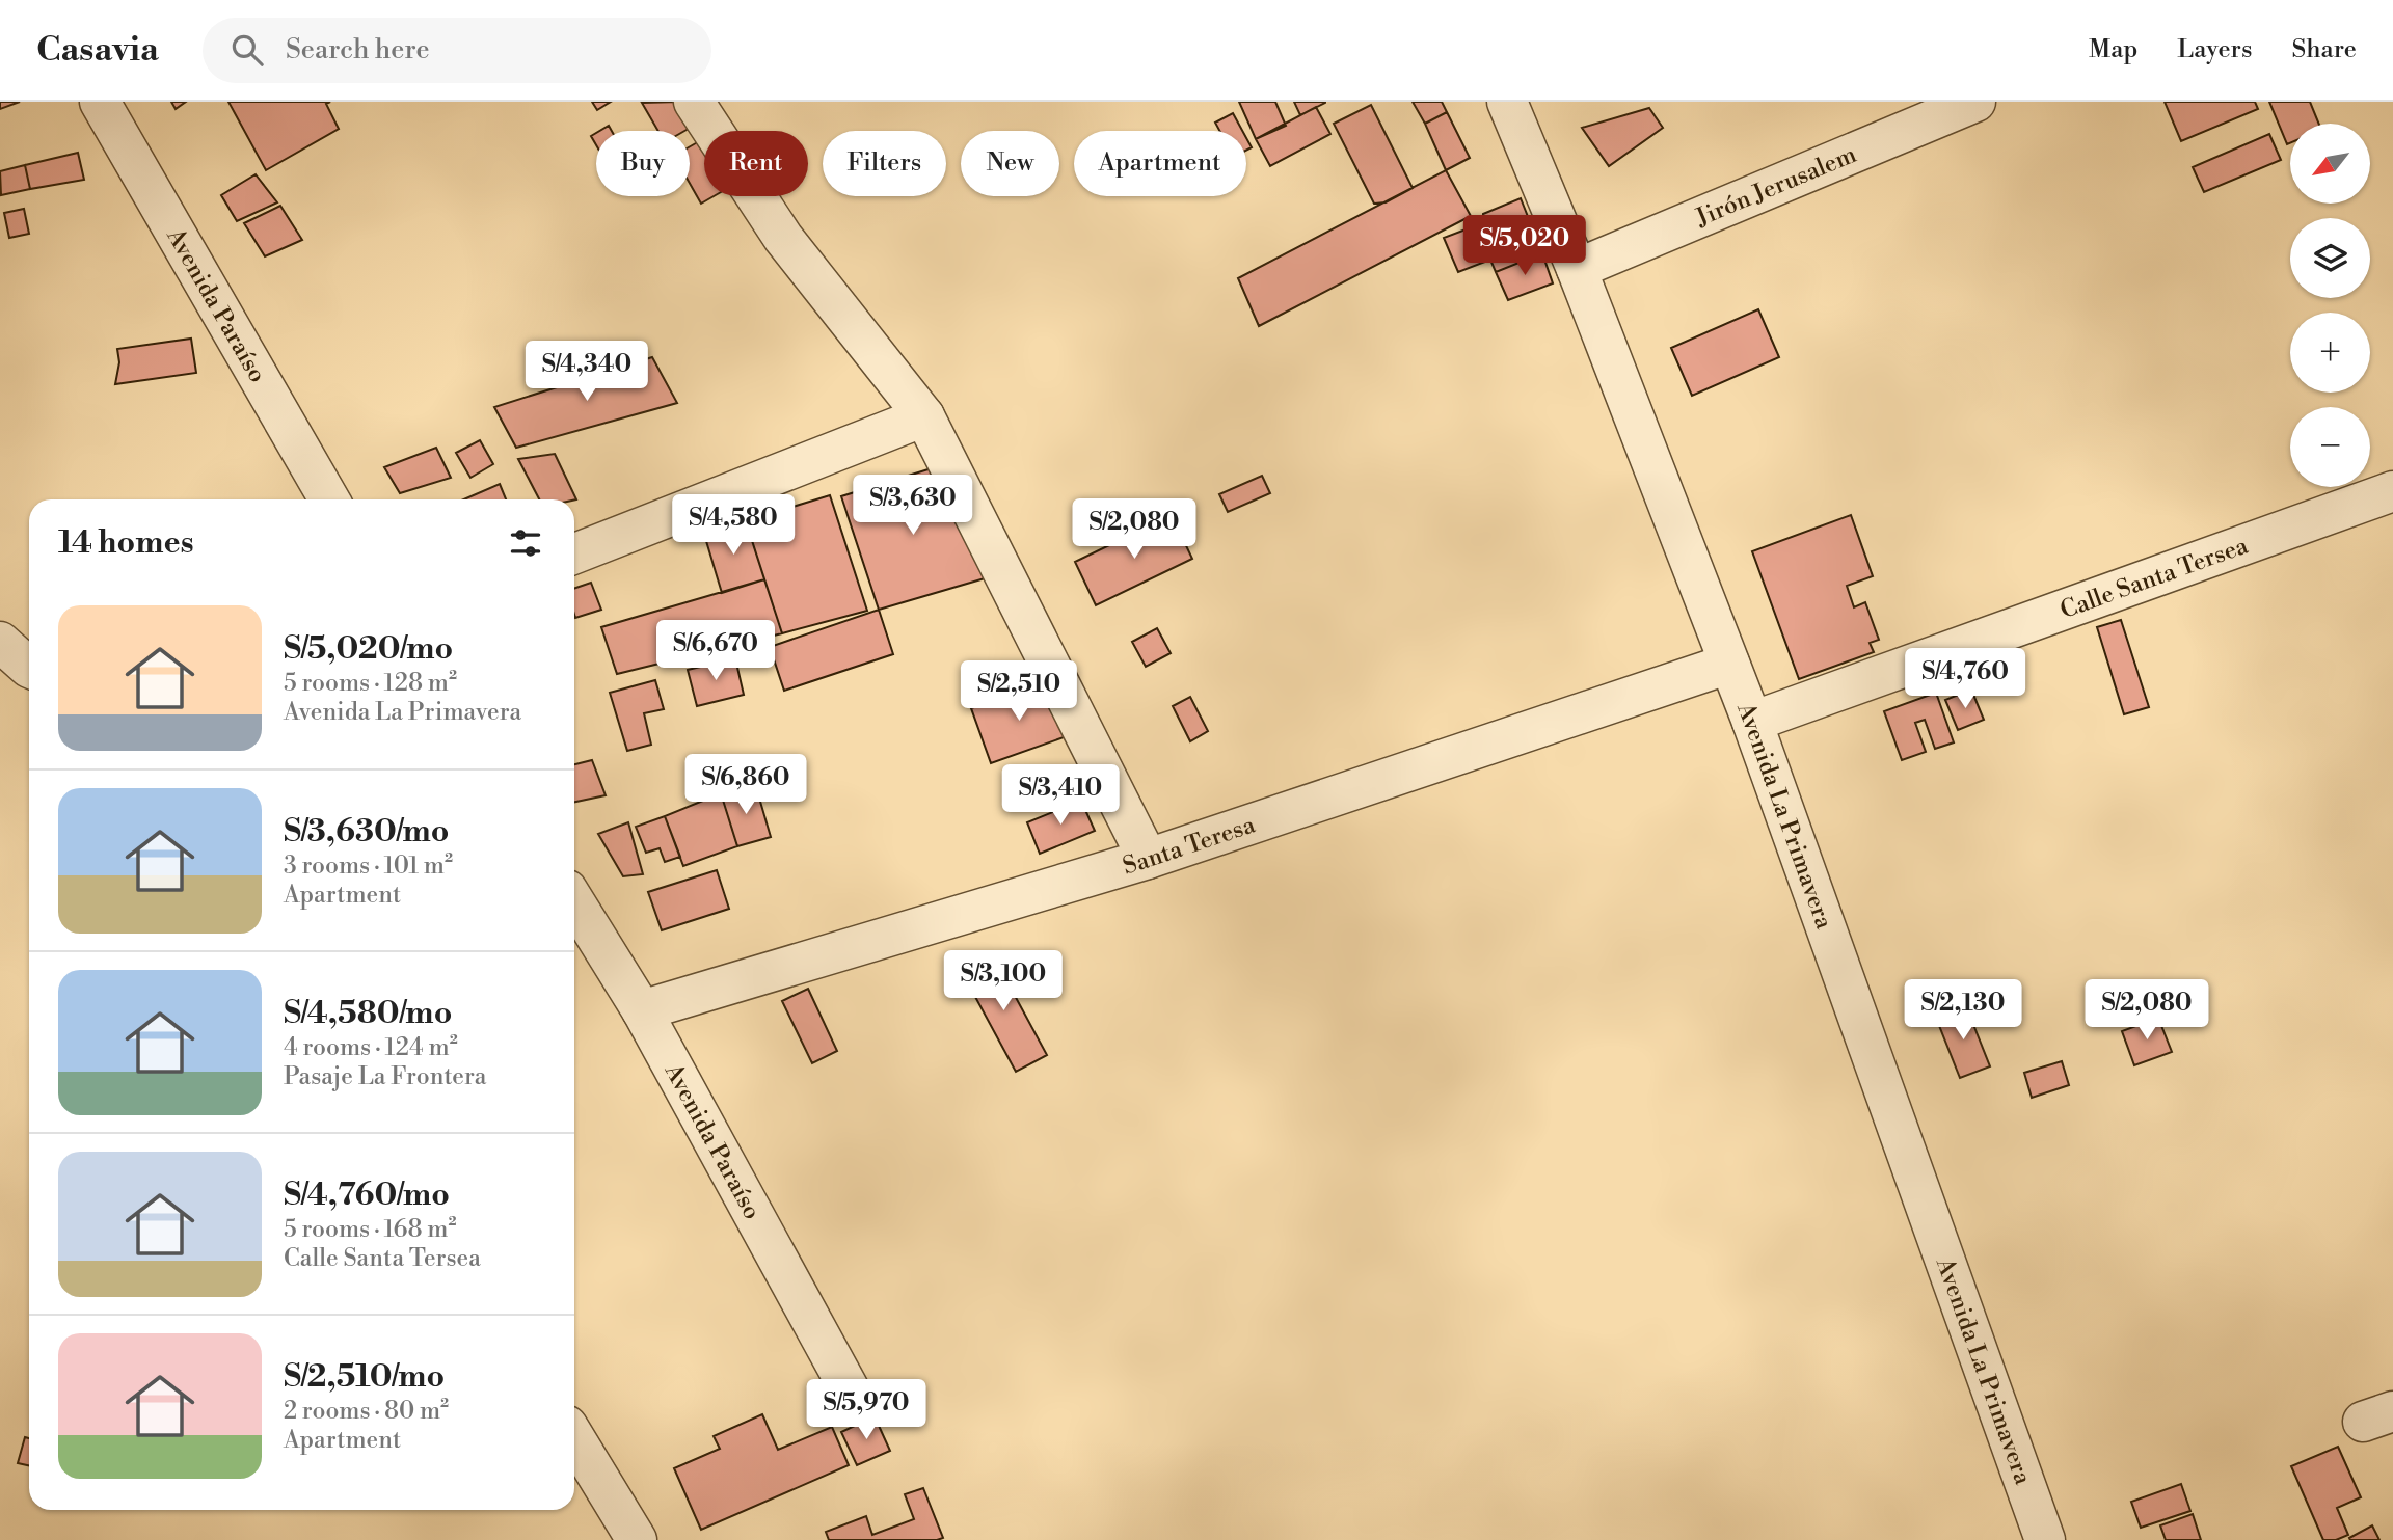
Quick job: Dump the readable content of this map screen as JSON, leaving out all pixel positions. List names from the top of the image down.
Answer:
{
  "streets": {
    "street": [
      "Jirón Jerusalem",
      "Avenida Paraíso",
      "Calle Santa Tersea",
      "Avenida La Primavera",
      "Santa Teresa"
    ]
  },
  "crossings": [
    ["Jirón Jerusalem", "Avenida La Primavera"],
    ["Avenida Paraíso", "Santa Teresa"],
    ["Calle Santa Tersea", "Avenida La Primavera"],
    ["Avenida La Primavera", "Santa Teresa"]
  ],
  "north": "bottom left",
  "page": {
    "header": "Casavia",
    "search": "Search here",
    "nav": ["Map", "Layers", "Share"],
    "map_buttons": ["+", "−"],
    "chip": [
      "Buy",
      "Rent",
      "Filters",
      "New",
      "Apartment"
    ],
    "price": [
      "S/5,020",
      "S/4,340",
      "S/3,630",
      "S/4,580",
      "S/2,080",
      "S/6,670",
      "S/4,760",
      "S/2,510",
      "S/6,860",
      "S/3,410",
      "S/3,100",
      "S/2,130",
      "S/2,080",
      "S/5,970"
    ],
    "heading": "14 homes",
    "list": [
      {
        "name": "S/5,020/mo",
        "note": "5 rooms · 128 m² · Avenida La Primavera"
      },
      {
        "name": "S/3,630/mo",
        "note": "3 rooms · 101 m² · Apartment"
      },
      {
        "name": "S/4,580/mo",
        "note": "4 rooms · 124 m² · Pasaje La Frontera"
      },
      {
        "name": "S/4,760/mo",
        "note": "5 rooms · 168 m² · Calle Santa Tersea"
      },
      {
        "name": "S/2,510/mo",
        "note": "2 rooms · 80 m² · Apartment"
      }
    ]
  }
}
